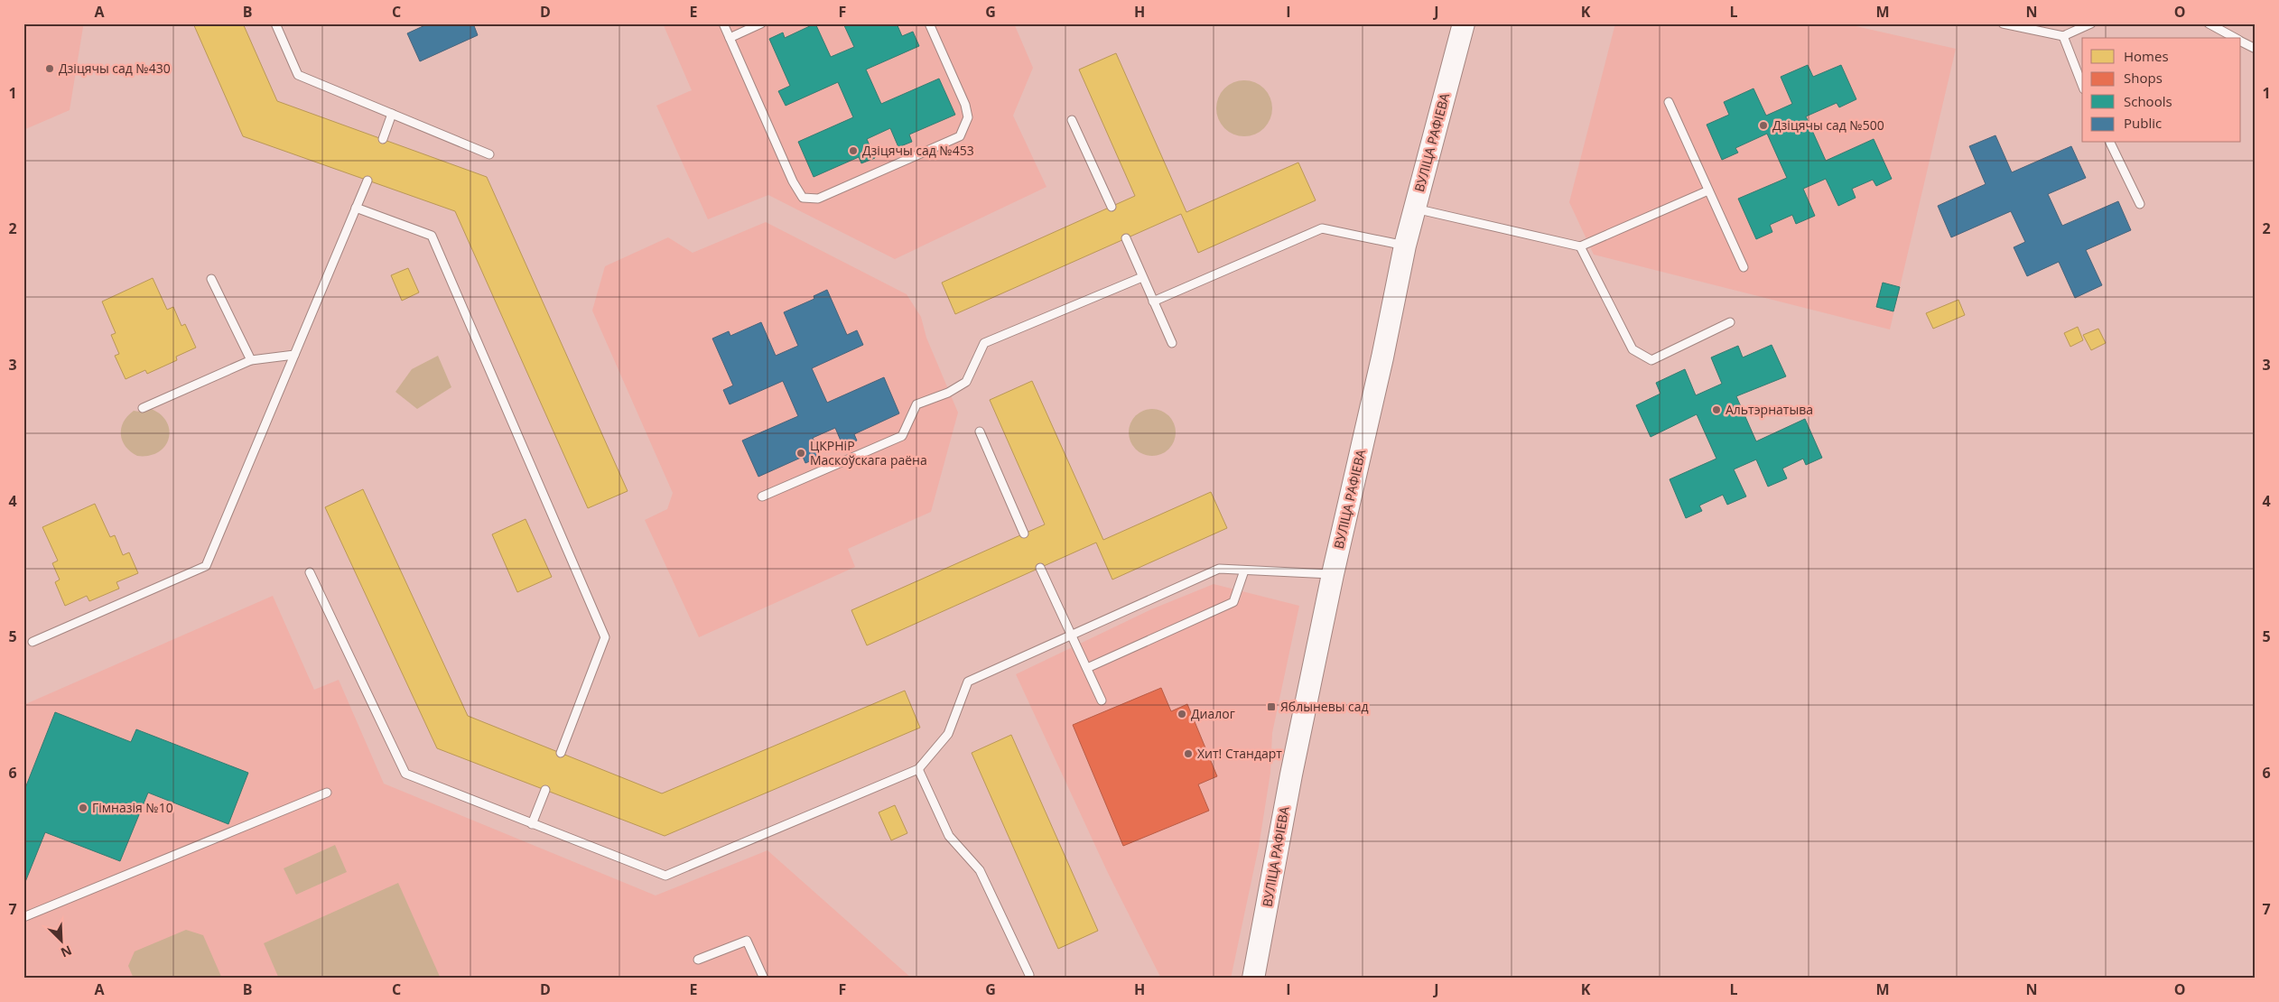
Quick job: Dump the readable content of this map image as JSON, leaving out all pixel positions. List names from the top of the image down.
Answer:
{
  "streets": {
    "main road": ["ВУЛІЦА РАФІЕВА"]
  },
  "places": {
    "other": [
      "Дзіцячы сад №430",
      "Дзіцячы сад №500",
      "Дзіцячы сад №453",
      "Альтэрнатыва",
      "ЦКРНіР Маскоўскага раёна",
      "Диалог",
      "Хит! Стандарт",
      "Гімназія №10"
    ],
    "transit": ["Яблыневы сад"]
  },
  "legend": [
    "Homes",
    "Shops",
    "Schools",
    "Public"
  ],
  "north": "bottom right",
  "grid": {
    "columns": [
      "A",
      "B",
      "C",
      "D",
      "E",
      "F",
      "G",
      "H",
      "I",
      "J",
      "K",
      "L",
      "M",
      "N",
      "O"
    ],
    "rows": [
      "1",
      "2",
      "3",
      "4",
      "5",
      "6",
      "7"
    ]
  }
}
